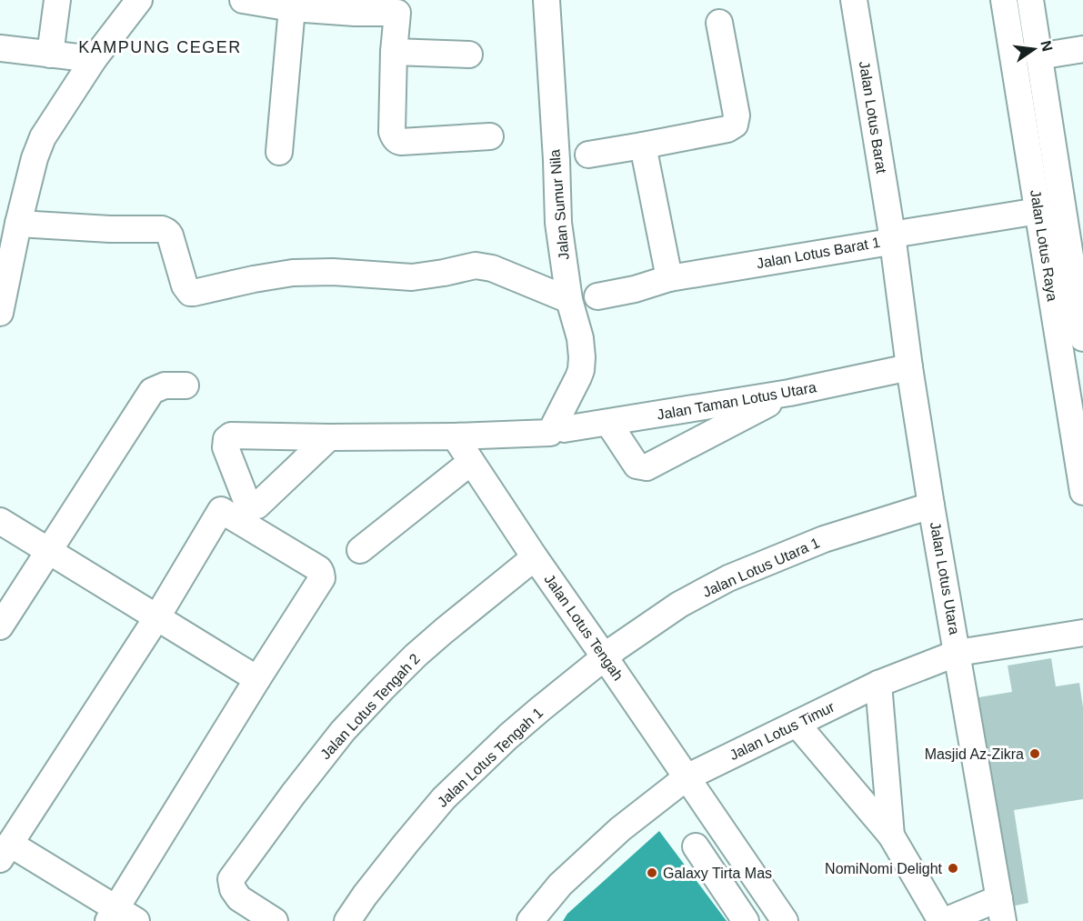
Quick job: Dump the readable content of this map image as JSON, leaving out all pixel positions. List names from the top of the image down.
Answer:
{
  "streets": {
    "street": [
      "Jalan Lotus Barat",
      "Jalan Sumur Nila",
      "Jalan Lotus Raya",
      "Jalan Lotus Barat 1",
      "Jalan Taman Lotus Utara",
      "Jalan Lotus Utara 1",
      "Jalan Lotus Utara",
      "Jalan Lotus Tengah",
      "Jalan Lotus Tengah 2",
      "Jalan Lotus Timur",
      "Jalan Lotus Tengah 1"
    ]
  },
  "crossings": [
    ["Jalan Lotus Barat", "Jalan Lotus Barat 1"],
    ["Jalan Lotus Barat", "Jalan Lotus Utara"],
    ["Jalan Sumur Nila", "Jalan Taman Lotus Utara"],
    ["Jalan Lotus Raya", "Jalan Lotus Barat 1"],
    ["Jalan Lotus Barat 1", "Jalan Lotus Utara"],
    ["Jalan Taman Lotus Utara", "Jalan Lotus Utara"],
    ["Jalan Taman Lotus Utara", "Jalan Lotus Tengah"],
    ["Jalan Lotus Utara 1", "Jalan Lotus Utara"],
    ["Jalan Lotus Utara 1", "Jalan Lotus Tengah"],
    ["Jalan Lotus Utara 1", "Jalan Lotus Tengah 1"],
    ["Jalan Lotus Utara", "Jalan Lotus Timur"],
    ["Jalan Lotus Tengah", "Jalan Lotus Tengah 2"],
    ["Jalan Lotus Tengah", "Jalan Lotus Timur"],
    ["Jalan Lotus Tengah", "Jalan Lotus Tengah 1"]
  ],
  "districts": ["KAMPUNG CEGER"],
  "places": ["Masjid Az-Zikra", "NomiNomi Delight", "Galaxy Tirta Mas"],
  "north": "right"
}
